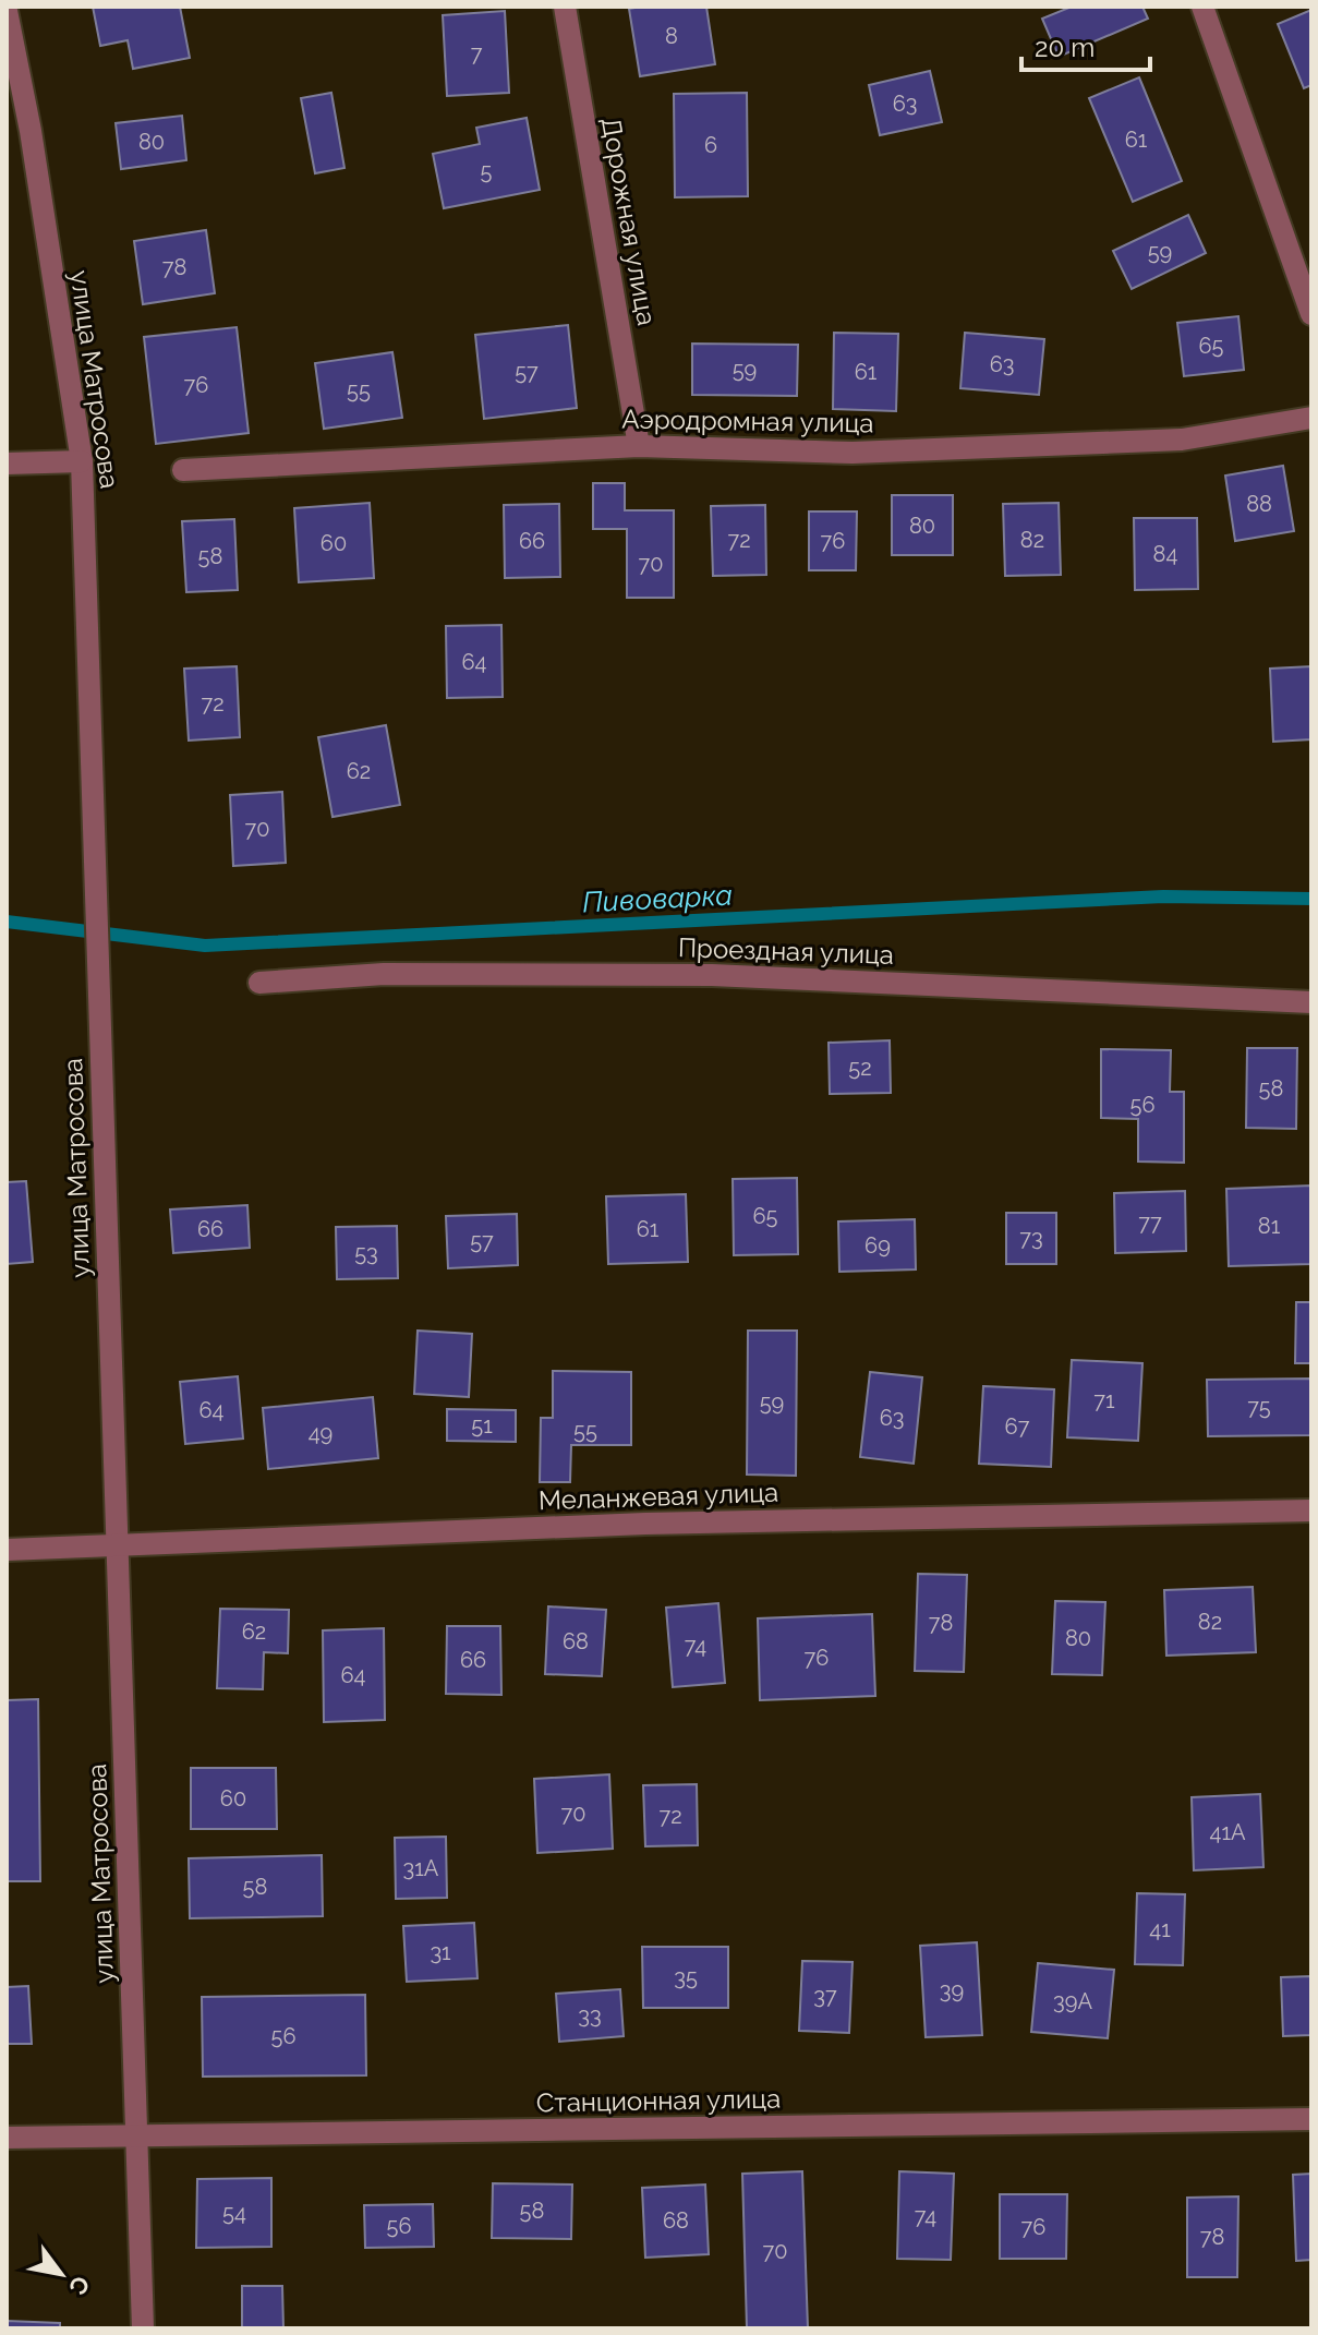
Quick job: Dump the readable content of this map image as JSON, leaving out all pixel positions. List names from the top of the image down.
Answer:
{
  "streets": {
    "street": [
      "Дорожная улица",
      "улица Матросова",
      "Аэродромная улица",
      "Проездная улица",
      "Меланжевая улица",
      "Станционная улица"
    ]
  },
  "crossings": [
    ["Дорожная улица", "Аэродромная улица"],
    ["улица Матросова", "Меланжевая улица"],
    ["улица Матросова", "Станционная улица"]
  ],
  "water": ["Пивоварка"],
  "house_numbers": [
    "8",
    "7",
    "63",
    "61",
    "80",
    "6",
    "5",
    "59",
    "78",
    "65",
    "63",
    "59",
    "57",
    "61",
    "76",
    "55",
    "88",
    "80",
    "72",
    "82",
    "66",
    "76",
    "60",
    "84",
    "58",
    "70",
    "64",
    "72",
    "62",
    "70",
    "52",
    "58",
    "56",
    "65",
    "77",
    "81",
    "66",
    "61",
    "73",
    "57",
    "69",
    "53",
    "71",
    "59",
    "75",
    "64",
    "63",
    "51",
    "67",
    "55",
    "49",
    "82",
    "78",
    "62",
    "80",
    "68",
    "74",
    "76",
    "66",
    "64",
    "60",
    "70",
    "72",
    "41А",
    "31А",
    "58",
    "41",
    "31",
    "35",
    "39",
    "37",
    "39А",
    "33",
    "56",
    "58",
    "54",
    "74",
    "68",
    "56",
    "76",
    "78",
    "70"
  ],
  "scale_bar": "20 m",
  "north": "bottom right"
}
